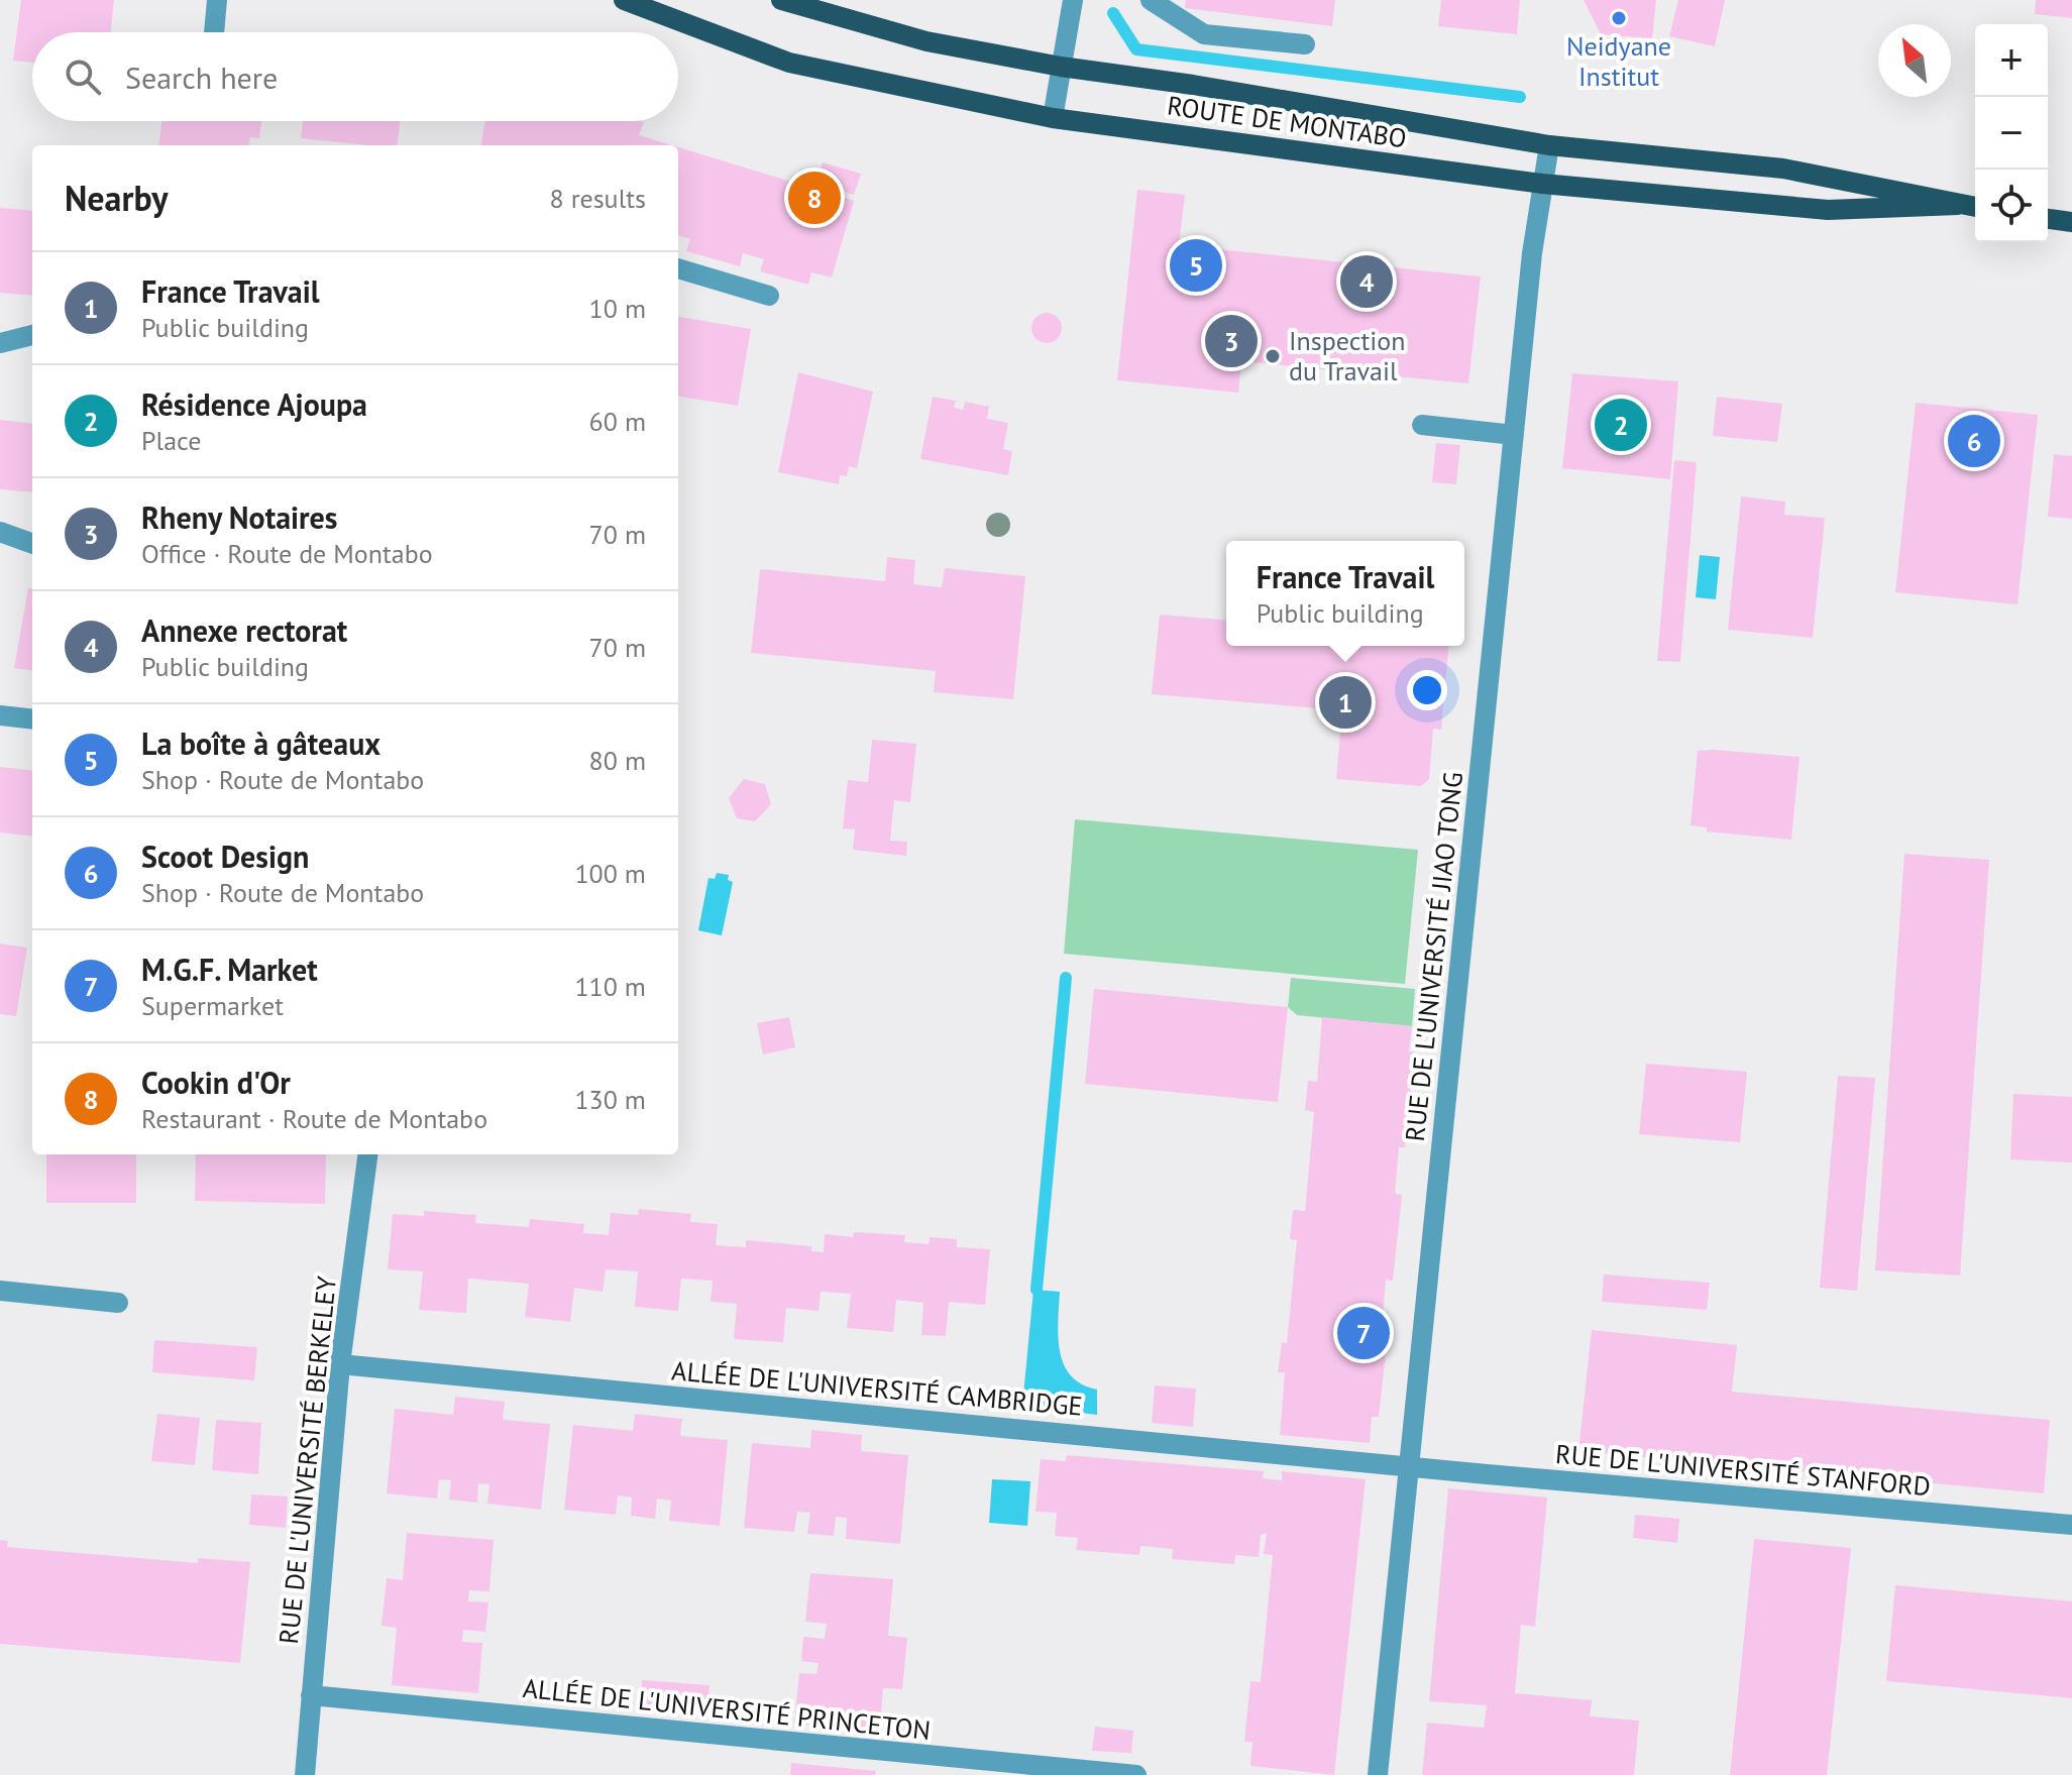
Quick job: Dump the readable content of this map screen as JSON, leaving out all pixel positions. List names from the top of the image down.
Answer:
{
  "streets": {
    "main road": ["ROUTE DE MONTABO"],
    "street": [
      "RUE DE L'UNIVERSITÉ JIAO TONG",
      "ALLÉE DE L'UNIVERSITÉ CAMBRIDGE",
      "RUE DE L'UNIVERSITÉ BERKELEY",
      "RUE DE L'UNIVERSITÉ STANFORD",
      "ALLÉE DE L'UNIVERSITÉ PRINCETON"
    ]
  },
  "crossings": [
    ["ROUTE DE MONTABO", "RUE DE L'UNIVERSITÉ JIAO TONG"],
    ["RUE DE L'UNIVERSITÉ JIAO TONG", "ALLÉE DE L'UNIVERSITÉ CAMBRIDGE"],
    ["RUE DE L'UNIVERSITÉ JIAO TONG", "RUE DE L'UNIVERSITÉ STANFORD"],
    ["ALLÉE DE L'UNIVERSITÉ CAMBRIDGE", "RUE DE L'UNIVERSITÉ BERKELEY"],
    ["ALLÉE DE L'UNIVERSITÉ CAMBRIDGE", "RUE DE L'UNIVERSITÉ STANFORD"],
    ["RUE DE L'UNIVERSITÉ BERKELEY", "ALLÉE DE L'UNIVERSITÉ PRINCETON"]
  ],
  "places": ["Neidyane Institut", "Inspection du Travail"],
  "north": "top left",
  "page": {
    "map_buttons": ["+", "−"],
    "search": "Search here",
    "heading": ["Nearby", "8 results"],
    "pins": [
      "8",
      "5",
      "4",
      "3",
      "2",
      "6",
      "1",
      "7"
    ],
    "list": [
      {
        "mark": "1",
        "name": "France Travail",
        "note": "Public building",
        "value": "10 m"
      },
      {
        "mark": "2",
        "name": "Résidence Ajoupa",
        "note": "Place",
        "value": "60 m"
      },
      {
        "mark": "3",
        "name": "Rheny Notaires",
        "note": "Office · Route de Montabo",
        "value": "70 m"
      },
      {
        "mark": "4",
        "name": "Annexe rectorat",
        "note": "Public building",
        "value": "70 m"
      },
      {
        "mark": "5",
        "name": "La boîte à gâteaux",
        "note": "Shop · Route de Montabo",
        "value": "80 m"
      },
      {
        "mark": "6",
        "name": "Scoot Design",
        "note": "Shop · Route de Montabo",
        "value": "100 m"
      },
      {
        "mark": "7",
        "name": "M.G.F. Market",
        "note": "Supermarket",
        "value": "110 m"
      },
      {
        "mark": "8",
        "name": "Cookin d'Or",
        "note": "Restaurant · Route de Montabo",
        "value": "130 m"
      }
    ],
    "popup": ["France Travail", "Public building"]
  }
}
